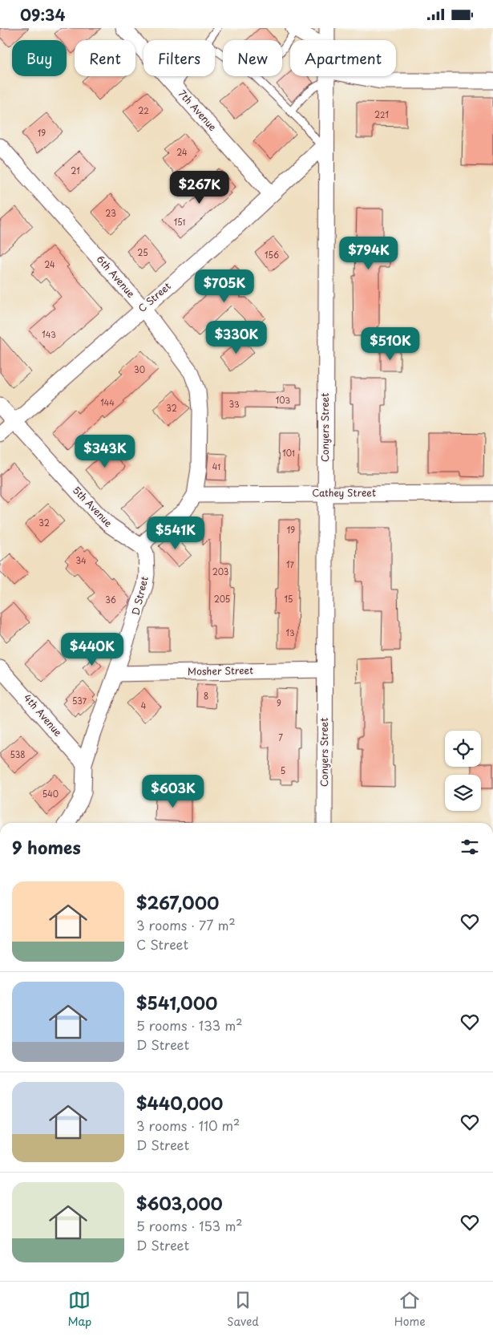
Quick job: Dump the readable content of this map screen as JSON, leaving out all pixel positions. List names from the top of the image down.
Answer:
{
  "streets": {
    "street": [
      "7th Avenue",
      "6th Avenue",
      "C Street",
      "Conyers Street",
      "Cathey Street",
      "5th Avenue",
      "D Street",
      "Mosher Street",
      "4th Avenue"
    ]
  },
  "crossings": [
    ["7th Avenue", "C Street"],
    ["6th Avenue", "C Street"],
    ["6th Avenue", "Cathey Street"],
    ["C Street", "Conyers Street"],
    ["C Street", "5th Avenue"],
    ["Conyers Street", "Cathey Street"],
    ["Conyers Street", "Mosher Street"],
    ["5th Avenue", "D Street"],
    ["D Street", "Mosher Street"],
    ["D Street", "4th Avenue"]
  ],
  "house_numbers": [
    "22",
    "221",
    "19",
    "24",
    "21",
    "23",
    "151",
    "25",
    "156",
    "24",
    "143",
    "30",
    "103",
    "144",
    "33",
    "32",
    "101",
    "41",
    "32",
    "19",
    "34",
    "17",
    "203",
    "205",
    "15",
    "36",
    "13",
    "8",
    "537",
    "9",
    "4",
    "7",
    "538",
    "5",
    "540"
  ],
  "page": {
    "status": "09:34",
    "chip": [
      "Buy",
      "Rent",
      "Filters",
      "New",
      "Apartment"
    ],
    "price": [
      "$267K",
      "$794K",
      "$705K",
      "$330K",
      "$510K",
      "$343K",
      "$541K",
      "$440K",
      "$603K"
    ],
    "heading": "9 homes",
    "list": [
      {
        "name": "$267,000",
        "note": "3 rooms · 77 m² · C Street"
      },
      {
        "name": "$541,000",
        "note": "5 rooms · 133 m² · D Street"
      },
      {
        "name": "$440,000",
        "note": "3 rooms · 110 m² · D Street"
      },
      {
        "name": "$603,000",
        "note": "5 rooms · 153 m² · D Street"
      }
    ],
    "tabs": ["Map", "Saved", "Home"]
  }
}
